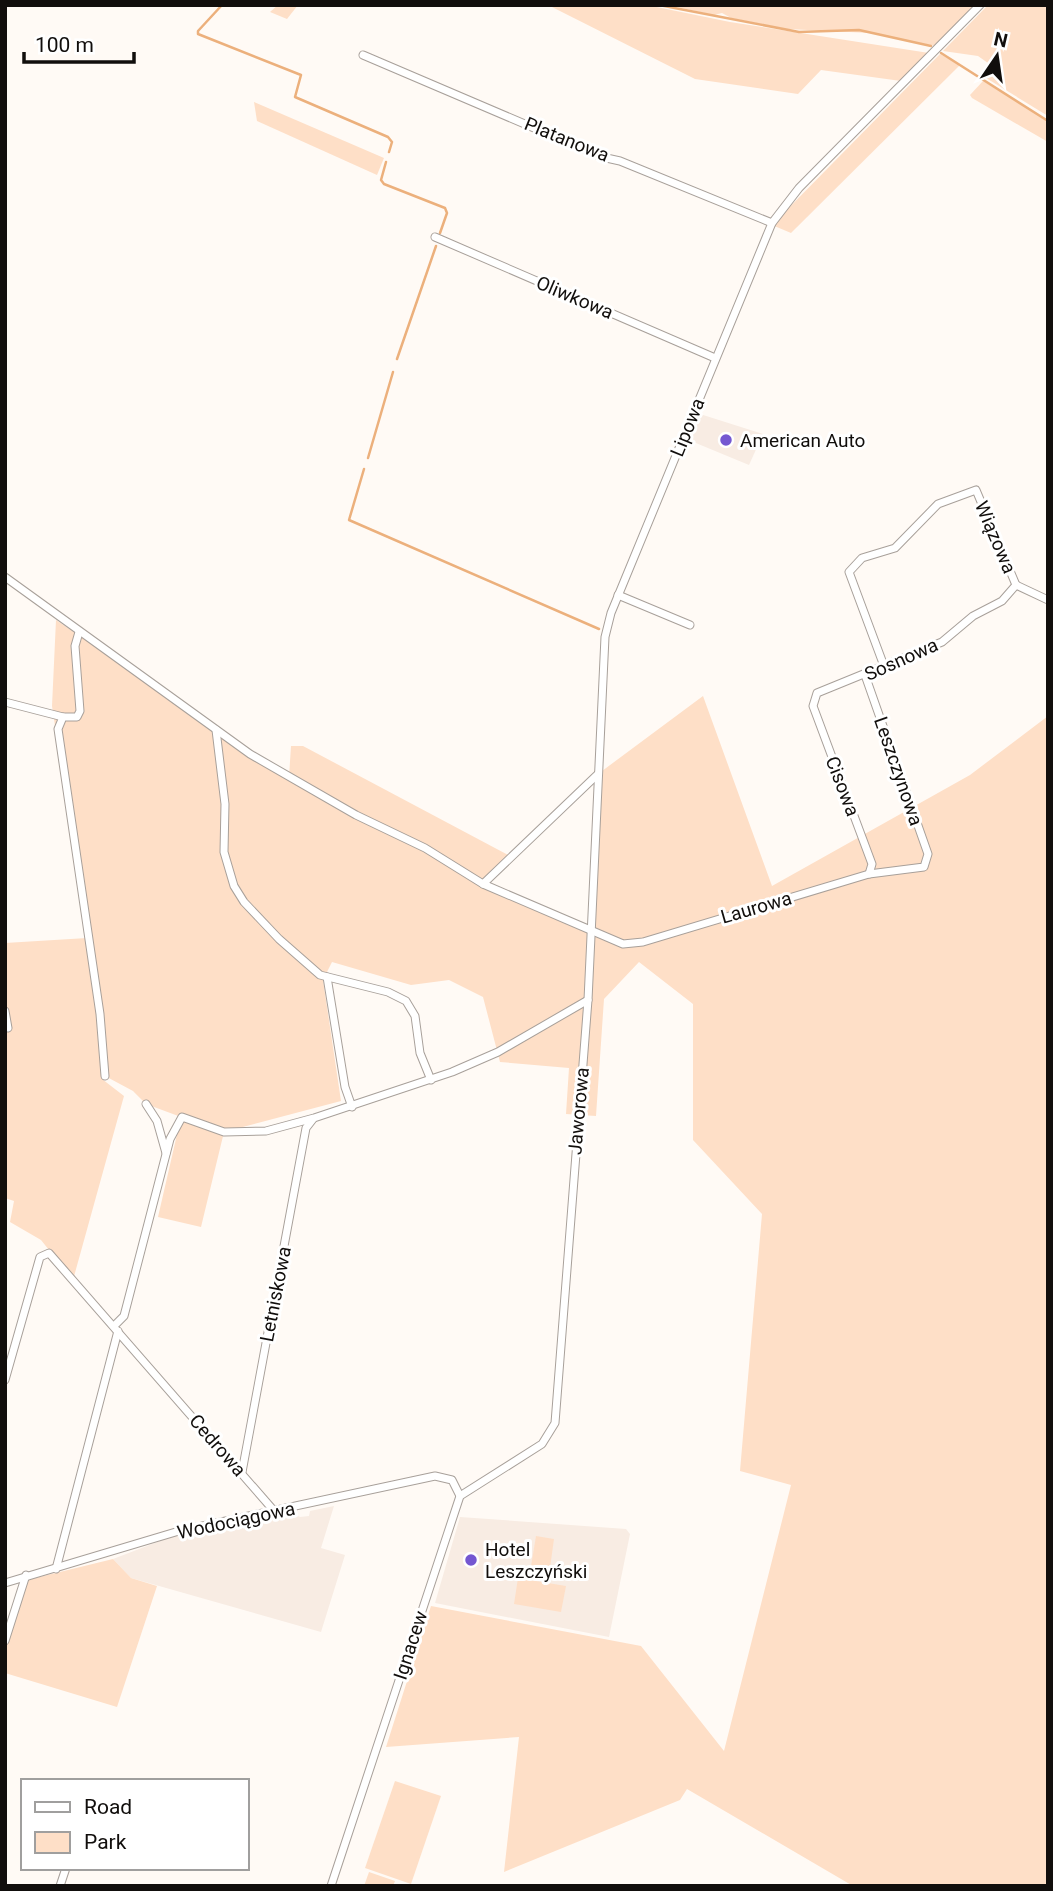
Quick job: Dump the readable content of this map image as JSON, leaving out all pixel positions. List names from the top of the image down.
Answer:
{
  "streets": {
    "street": [
      "Platanowa",
      "Oliwkowa",
      "Lipowa",
      "Wiązowa",
      "Sosnowa",
      "Leszczynowa",
      "Cisowa",
      "Laurowa",
      "Jaworowa",
      "Letniskowa",
      "Cedrowa",
      "Wodociągowa",
      "Ignacew"
    ]
  },
  "crossings": [
    ["Platanowa", "Lipowa"],
    ["Oliwkowa", "Lipowa"],
    ["Lipowa", "Jaworowa"],
    ["Wiązowa", "Sosnowa"],
    ["Sosnowa", "Leszczynowa"],
    ["Sosnowa", "Cisowa"],
    ["Leszczynowa", "Laurowa"],
    ["Cisowa", "Laurowa"],
    ["Laurowa", "Jaworowa"],
    ["Jaworowa", "Wodociągowa"],
    ["Jaworowa", "Ignacew"],
    ["Letniskowa", "Cedrowa"],
    ["Cedrowa", "Wodociągowa"],
    ["Wodociągowa", "Ignacew"]
  ],
  "places": ["American Auto", "Hotel Leszczyński"],
  "legend": ["Road", "Park"],
  "scale_bar": "100 m",
  "north": "top"
}
